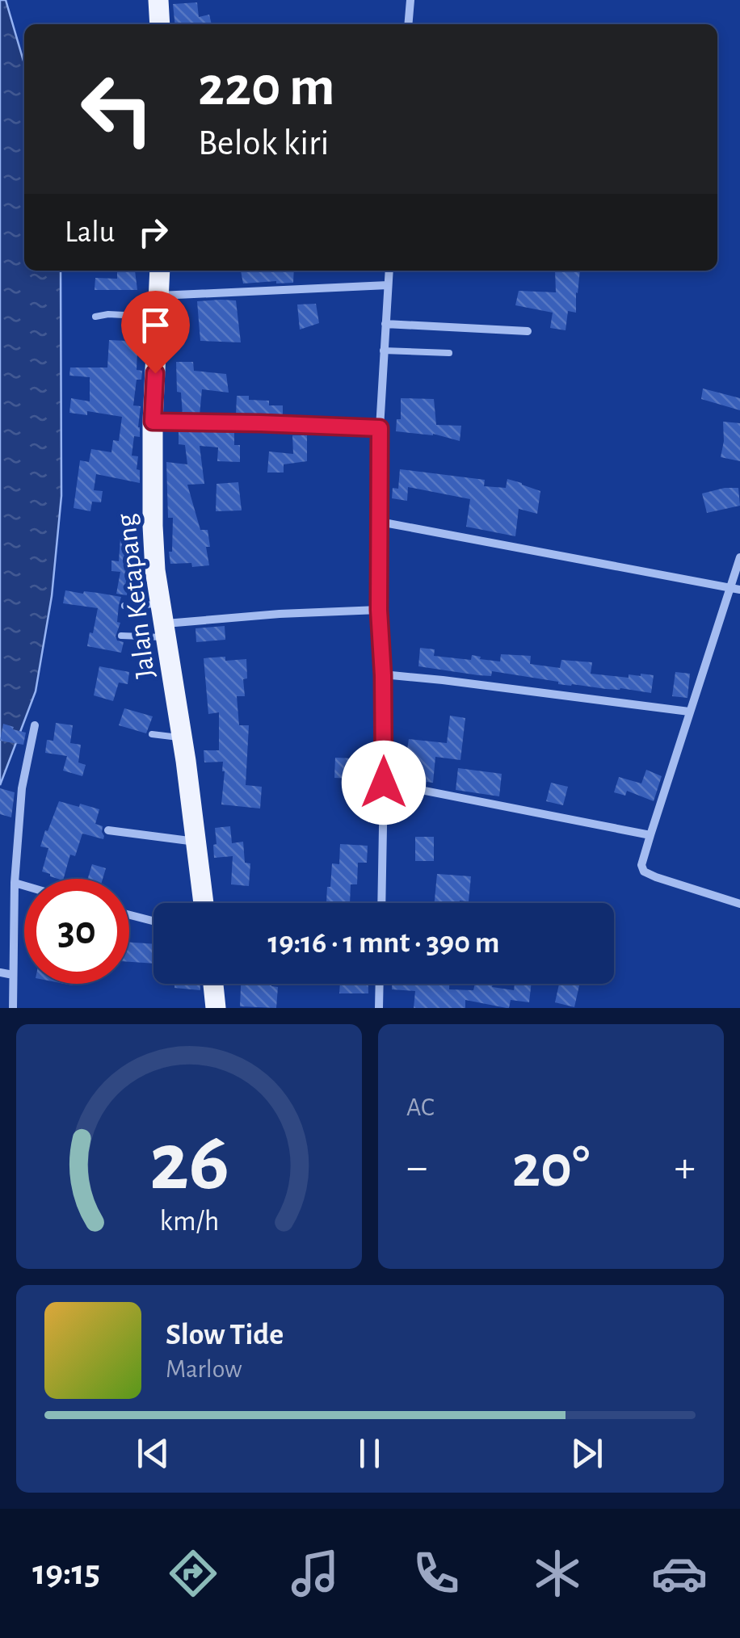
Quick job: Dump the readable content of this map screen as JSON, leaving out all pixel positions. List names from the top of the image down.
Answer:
{
  "streets": {
    "main road": ["Jalan Ketapang"]
  },
  "page": {
    "turn": ["220 m", "Belok kiri"],
    "then": "Lalu",
    "limit": "30",
    "trip": "19:16 · 1 mnt · 390 m",
    "tile": "AC",
    "heat": ["−", "20°", "+"],
    "song": ["Slow Tide", "Marlow"],
    "tabs": "19:15",
    "gauge": ["26", "km/h"]
  }
}
